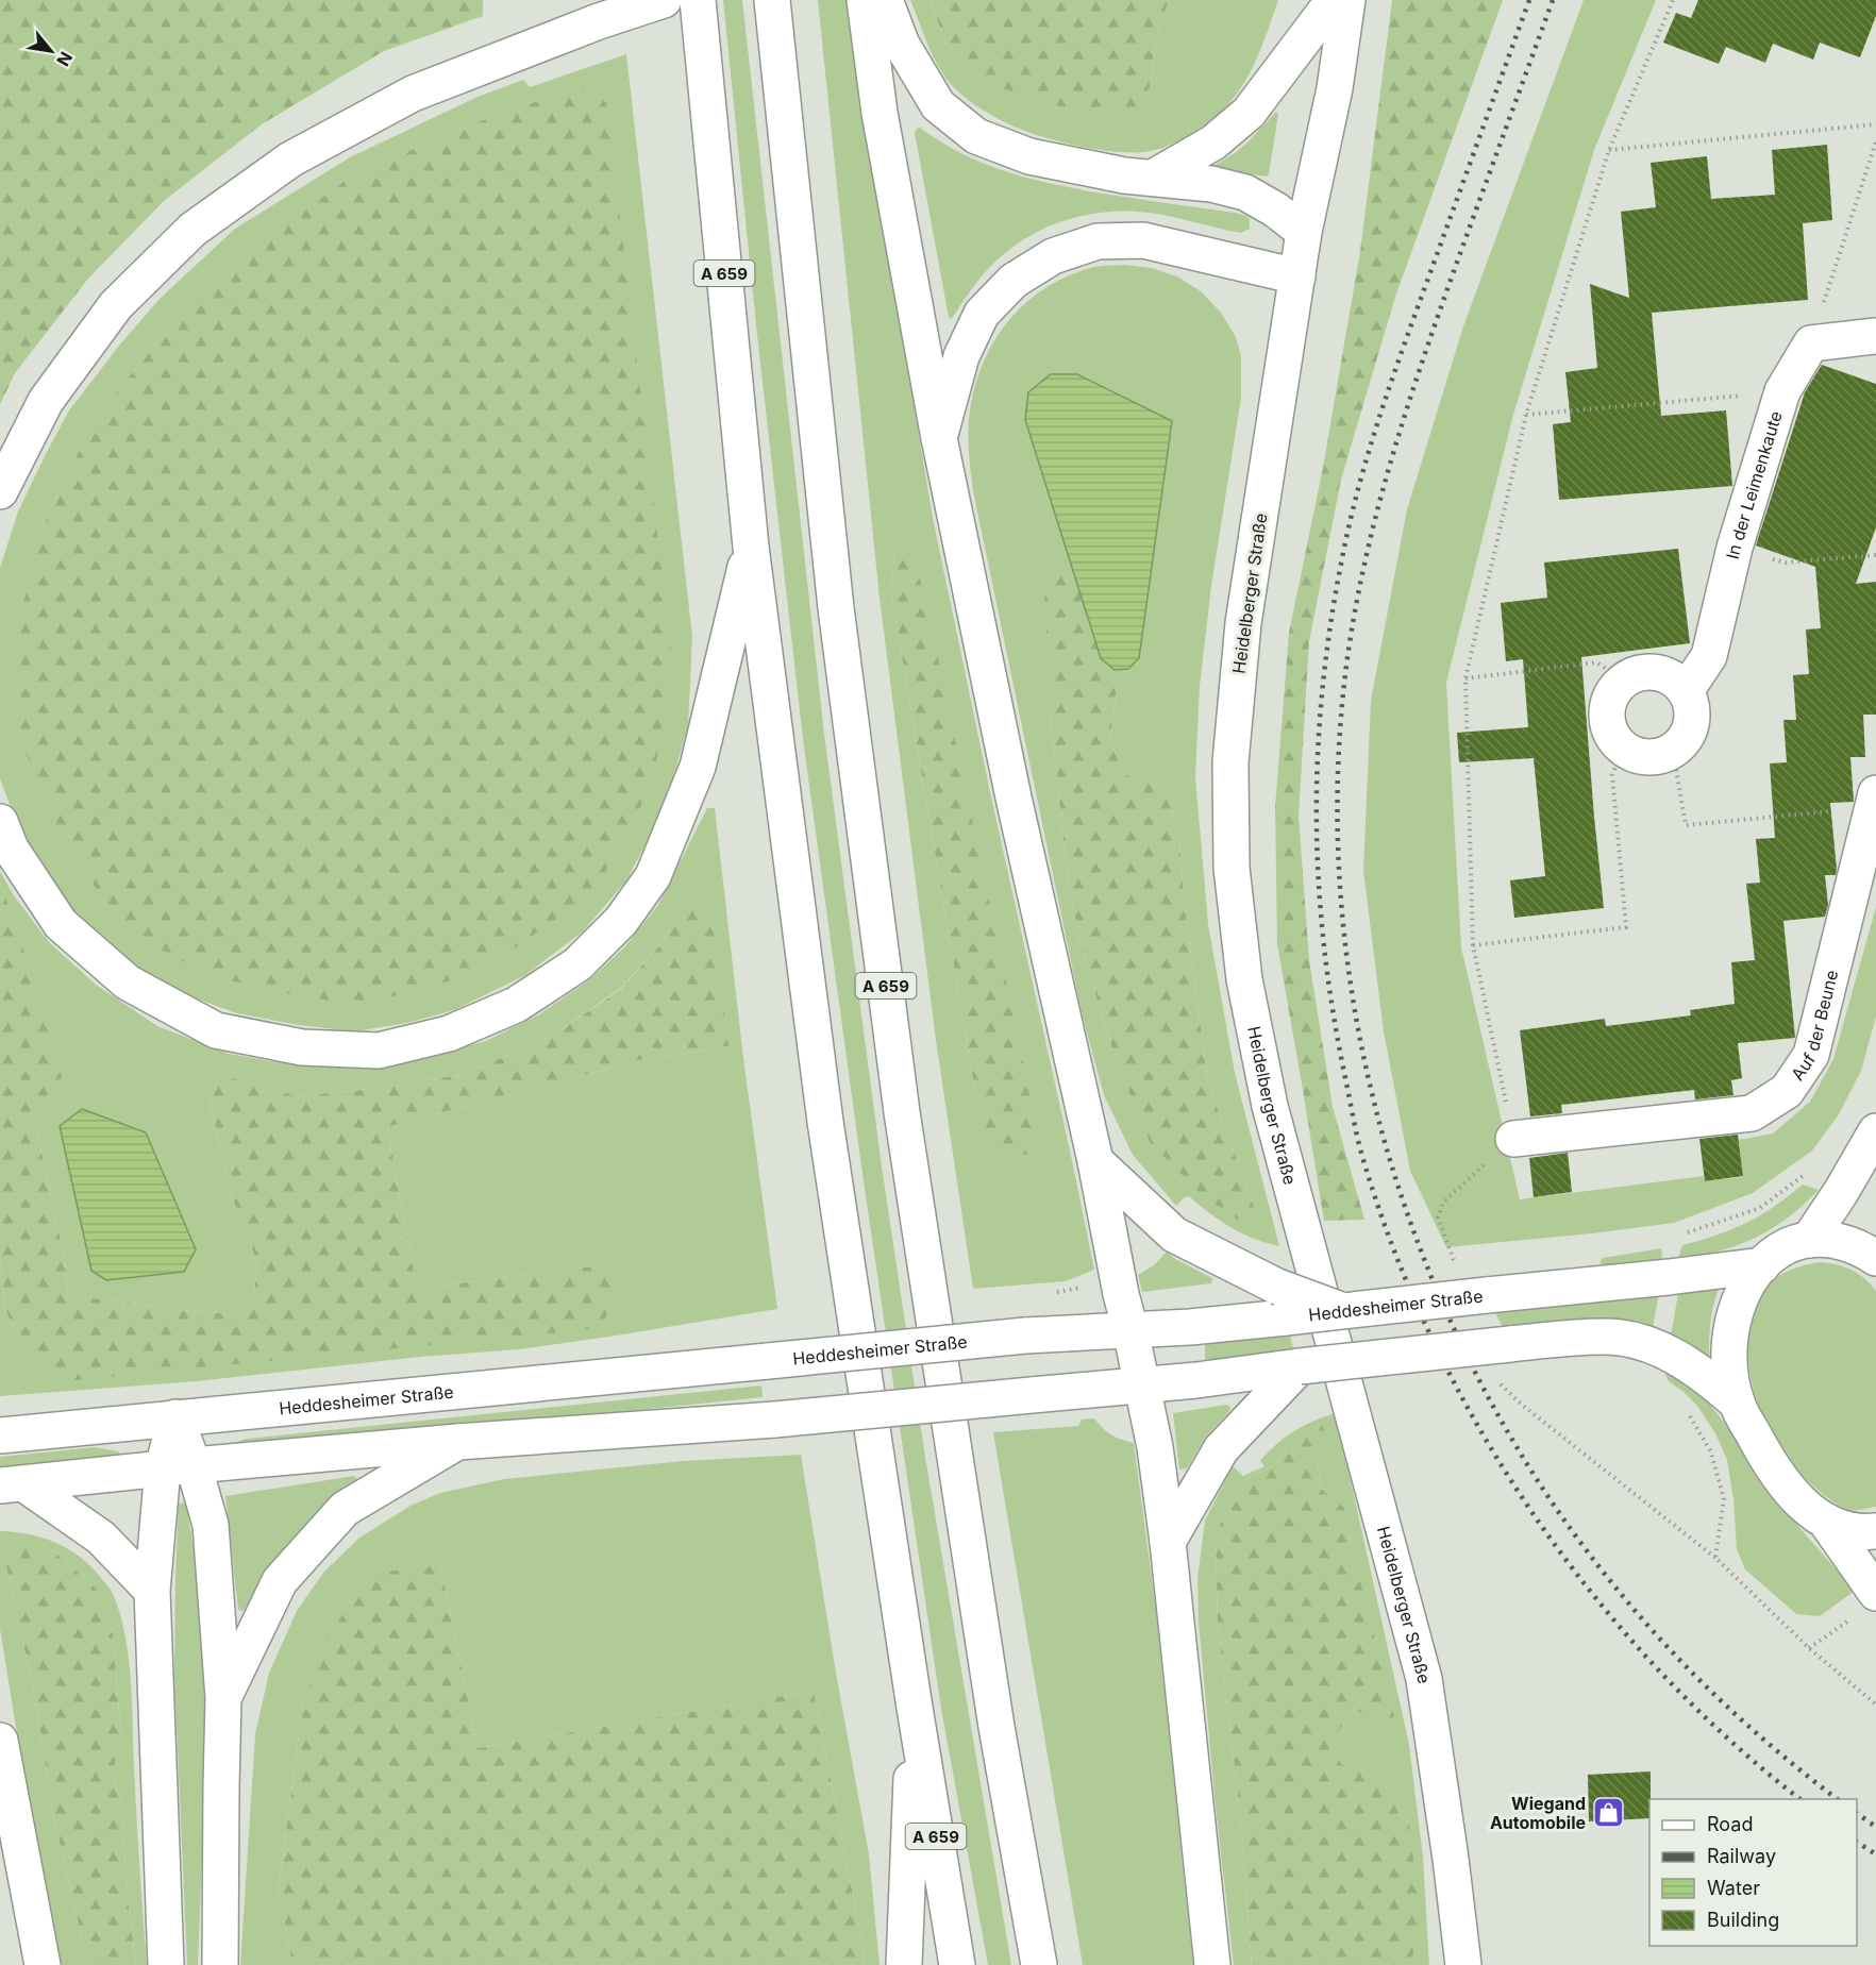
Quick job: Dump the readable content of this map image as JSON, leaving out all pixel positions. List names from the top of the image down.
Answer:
{
  "streets": {
    "main road": [
      "A 659",
      "In der Leimenkaute",
      "Heidelberger Straße",
      "Auf der Beune",
      "Heddesheimer Straße"
    ]
  },
  "places": {
    "shop": ["Wiegand Automobile"]
  },
  "legend": [
    "Road",
    "Railway",
    "Water",
    "Building"
  ],
  "north": "bottom right"
}
